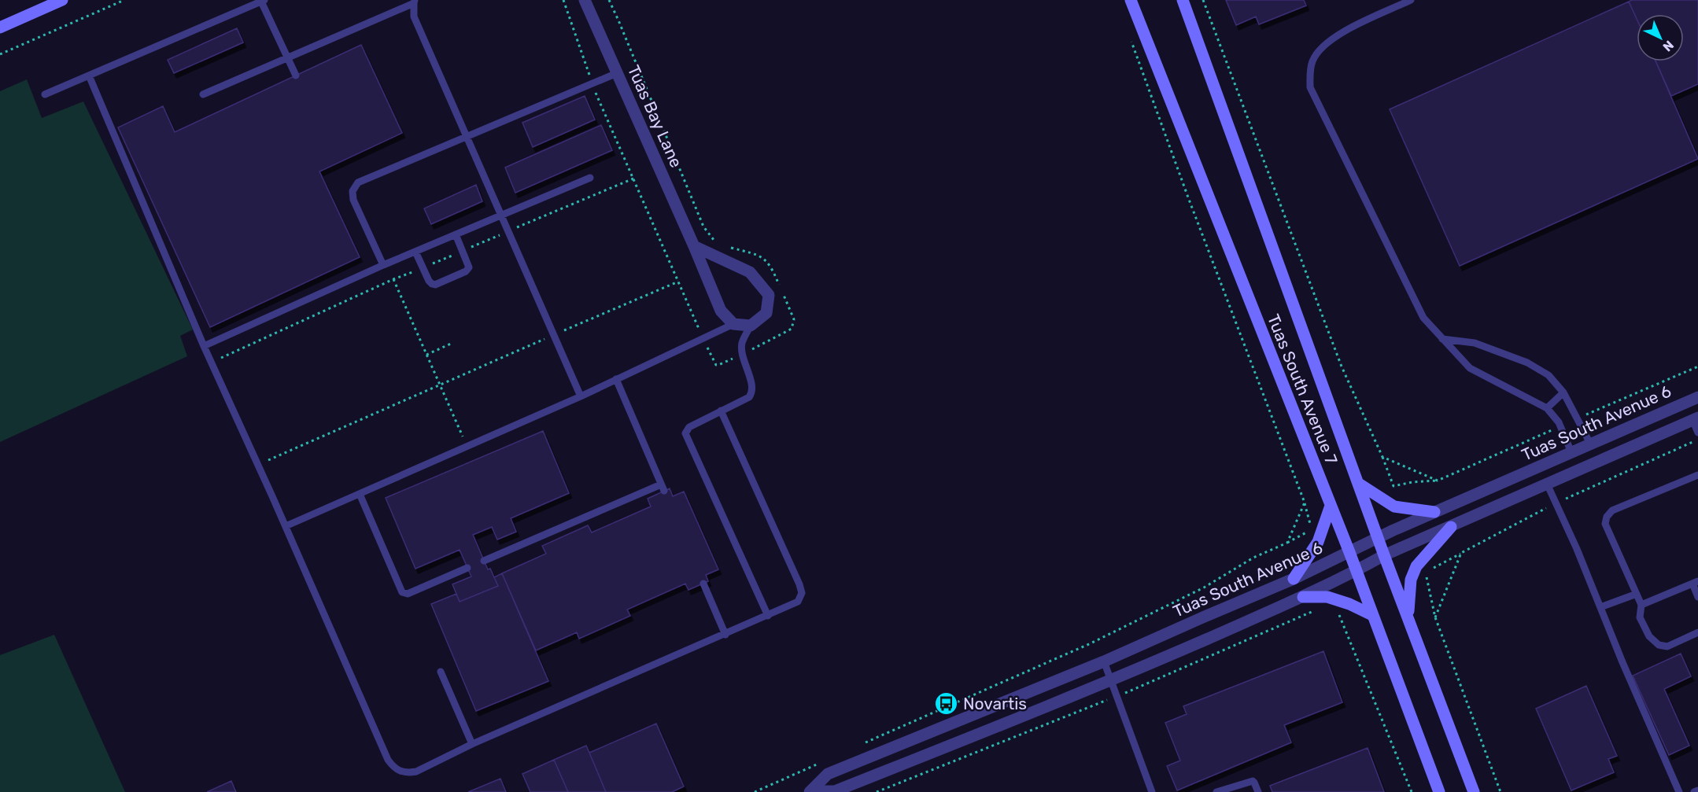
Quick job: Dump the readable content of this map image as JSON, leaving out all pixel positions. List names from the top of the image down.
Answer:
{
  "streets": {
    "street": ["Tuas Bay Lane", "Tuas South Avenue 7", "Tuas South Avenue 6"]
  },
  "crossings": [
    ["Tuas South Avenue 7", "Tuas South Avenue 6"]
  ],
  "places": {
    "bus stop": ["Novartis"]
  },
  "north": "bottom right"
}
